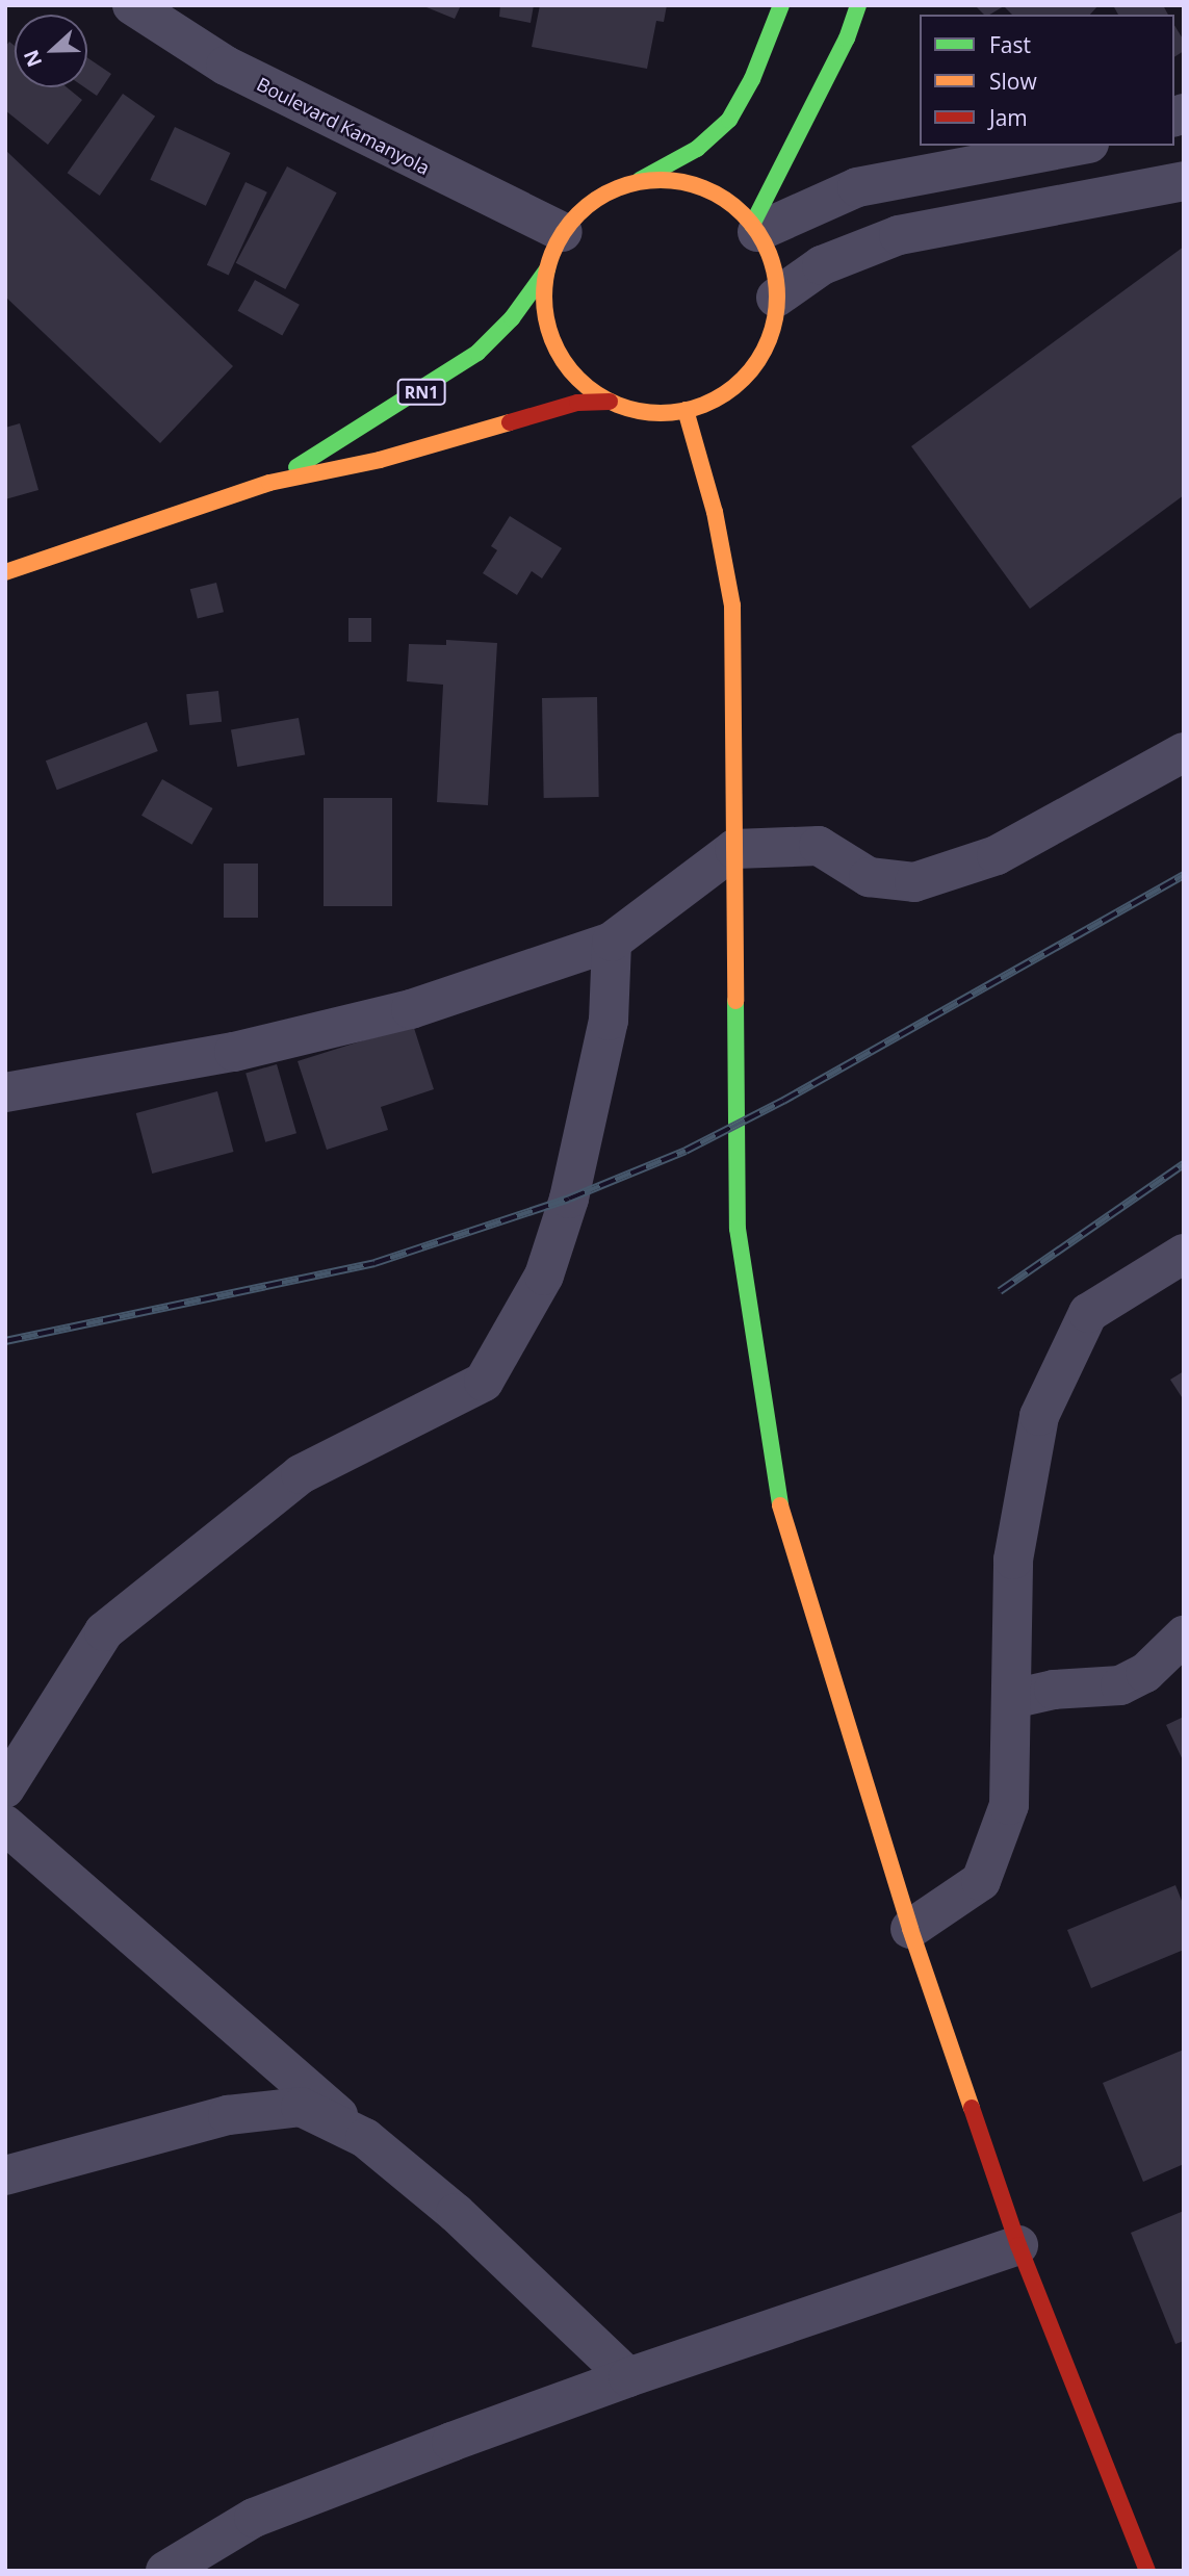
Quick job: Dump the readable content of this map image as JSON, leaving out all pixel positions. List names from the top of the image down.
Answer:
{
  "streets": {
    "main road": ["RN1"],
    "street": ["Boulevard Kamanyola"]
  },
  "crossings": [
    ["Boulevard Kamanyola", "RN1"]
  ],
  "legend": ["Fast", "Slow", "Jam"],
  "north": "left"
}
